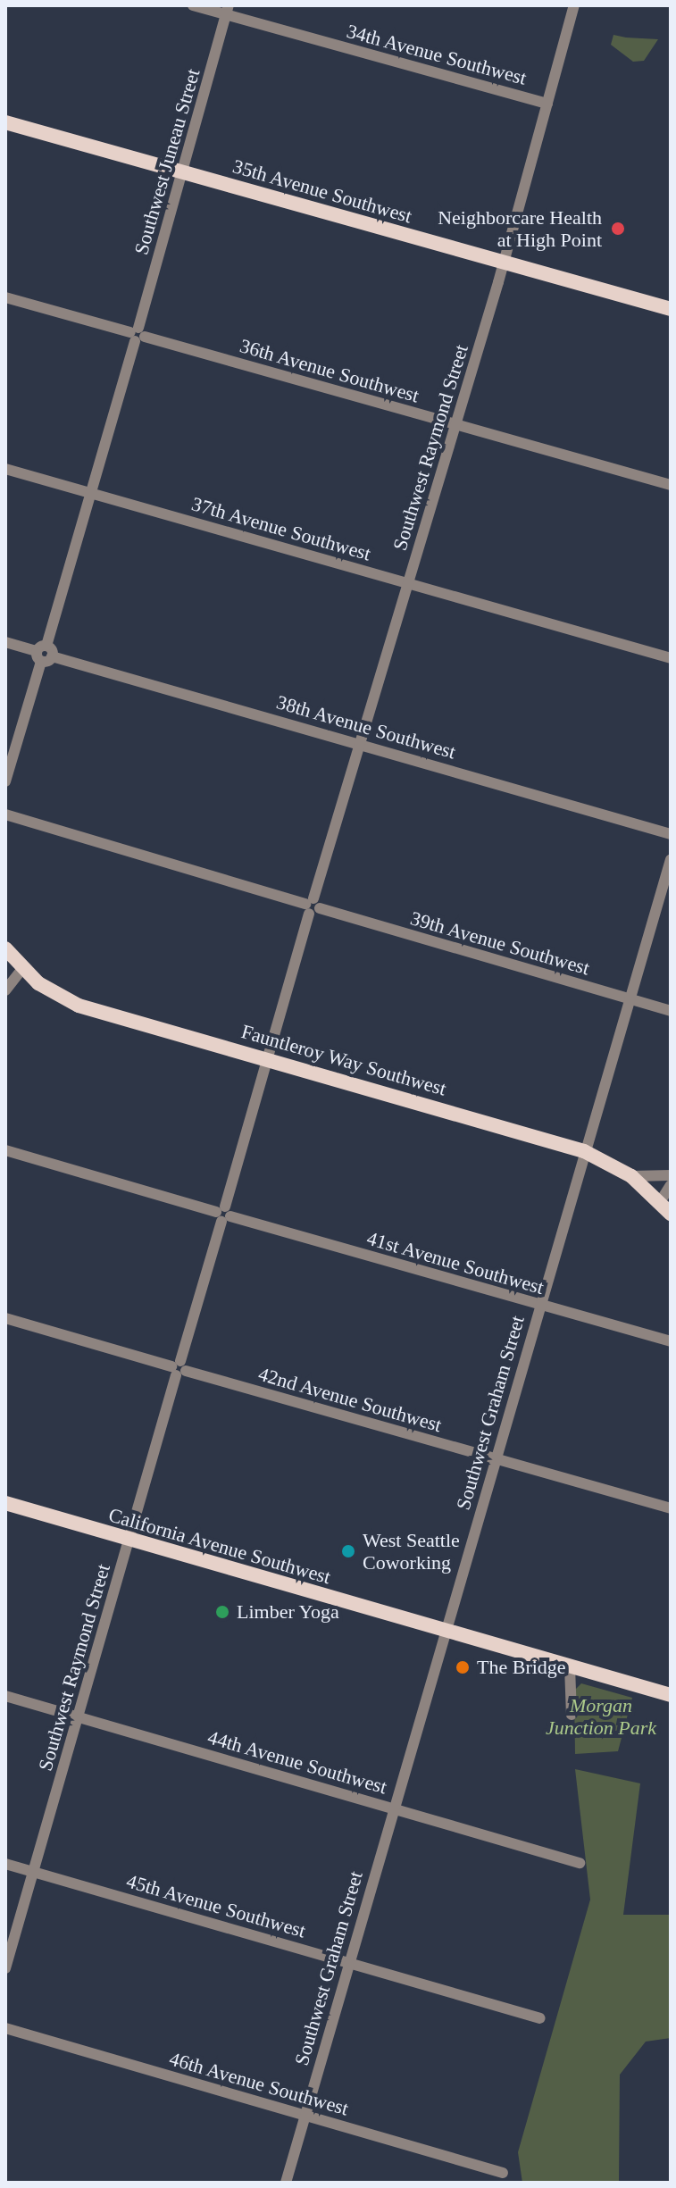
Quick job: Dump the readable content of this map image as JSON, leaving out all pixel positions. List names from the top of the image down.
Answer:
{
  "streets": {
    "main road": ["35th Avenue Southwest", "Fauntleroy Way Southwest", "California Avenue Southwest"],
    "street": [
      "34th Avenue Southwest",
      "Southwest Juneau Street",
      "36th Avenue Southwest",
      "Southwest Raymond Street",
      "37th Avenue Southwest",
      "38th Avenue Southwest",
      "39th Avenue Southwest",
      "41st Avenue Southwest",
      "42nd Avenue Southwest",
      "Southwest Graham Street",
      "44th Avenue Southwest",
      "45th Avenue Southwest",
      "46th Avenue Southwest"
    ]
  },
  "crossings": [
    ["34th Avenue Southwest", "Southwest Juneau Street"],
    ["34th Avenue Southwest", "Southwest Raymond Street"],
    ["Southwest Juneau Street", "35th Avenue Southwest"],
    ["Southwest Juneau Street", "36th Avenue Southwest"],
    ["Southwest Juneau Street", "37th Avenue Southwest"],
    ["Southwest Juneau Street", "38th Avenue Southwest"],
    ["35th Avenue Southwest", "Southwest Raymond Street"],
    ["36th Avenue Southwest", "Southwest Raymond Street"],
    ["Southwest Raymond Street", "37th Avenue Southwest"],
    ["Southwest Raymond Street", "38th Avenue Southwest"],
    ["Southwest Raymond Street", "39th Avenue Southwest"],
    ["Southwest Raymond Street", "Fauntleroy Way Southwest"],
    ["Southwest Raymond Street", "41st Avenue Southwest"],
    ["Southwest Raymond Street", "42nd Avenue Southwest"],
    ["Southwest Raymond Street", "California Avenue Southwest"],
    ["Southwest Raymond Street", "44th Avenue Southwest"],
    ["Southwest Raymond Street", "45th Avenue Southwest"],
    ["39th Avenue Southwest", "Southwest Graham Street"],
    ["Fauntleroy Way Southwest", "Southwest Graham Street"],
    ["41st Avenue Southwest", "Southwest Graham Street"],
    ["42nd Avenue Southwest", "Southwest Graham Street"],
    ["Southwest Graham Street", "California Avenue Southwest"],
    ["Southwest Graham Street", "44th Avenue Southwest"],
    ["Southwest Graham Street", "45th Avenue Southwest"],
    ["Southwest Graham Street", "46th Avenue Southwest"]
  ],
  "parks": ["Morgan Junction Park"],
  "places": [
    "Neighborcare Health at High Point",
    "West Seattle Coworking",
    "Limber Yoga",
    "The Bridge"
  ]
}
